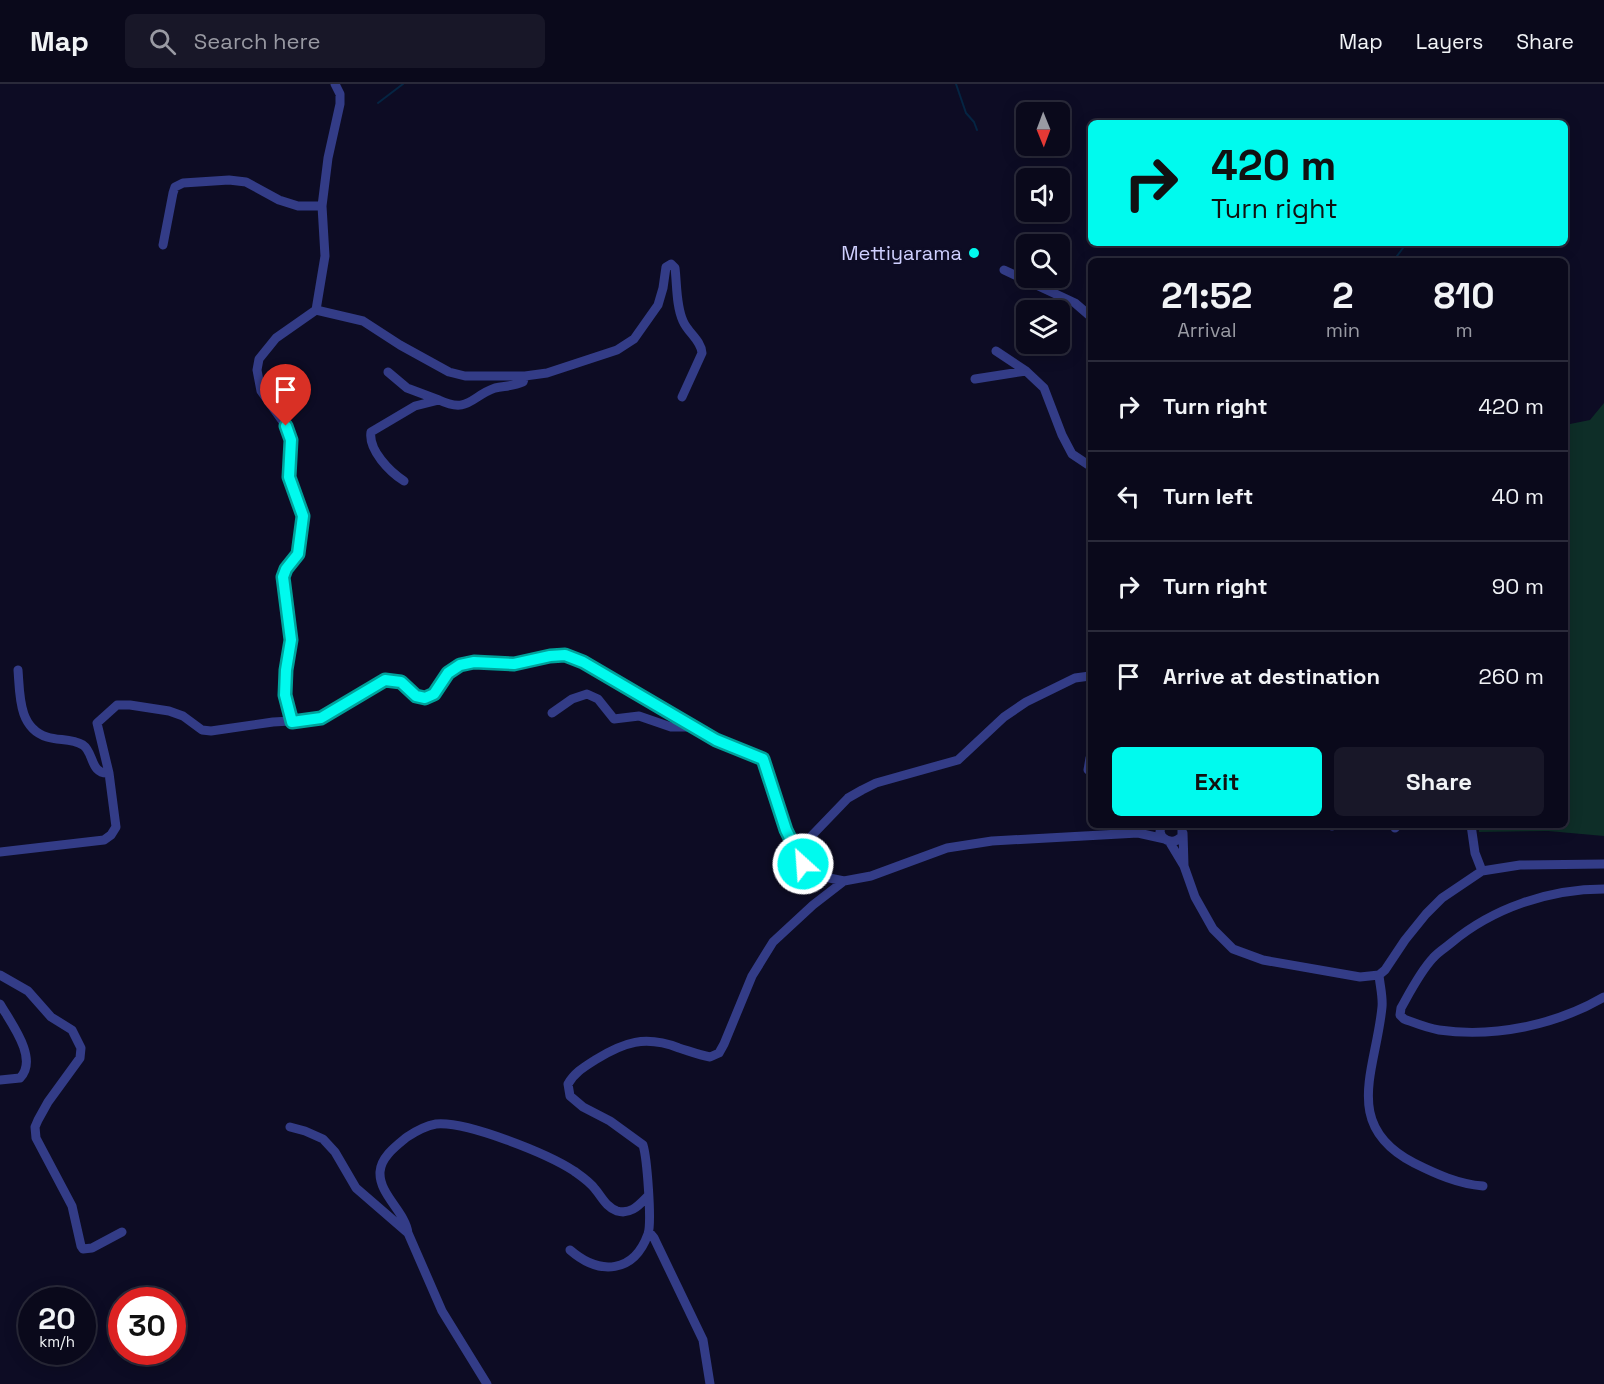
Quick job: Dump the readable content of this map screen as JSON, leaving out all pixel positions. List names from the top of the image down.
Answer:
{
  "places": ["Mettiyarama"],
  "north": "bottom",
  "page": {
    "header": "Map",
    "search": "Search here",
    "nav": ["Map", "Layers", "Share"],
    "turn": ["420 m", "Turn right"],
    "eta": [
      "21:52",
      "Arrival",
      "2",
      "min",
      "810",
      "m"
    ],
    "list": [
      {
        "name": "Turn right",
        "value": "420 m"
      },
      {
        "name": "Turn left",
        "value": "40 m"
      },
      {
        "name": "Turn right",
        "value": "90 m"
      },
      {
        "name": "Arrive at destination",
        "value": "260 m"
      }
    ],
    "buttons": ["Exit", "Share"],
    "speed": "20 km/h",
    "limit": "30"
  }
}
